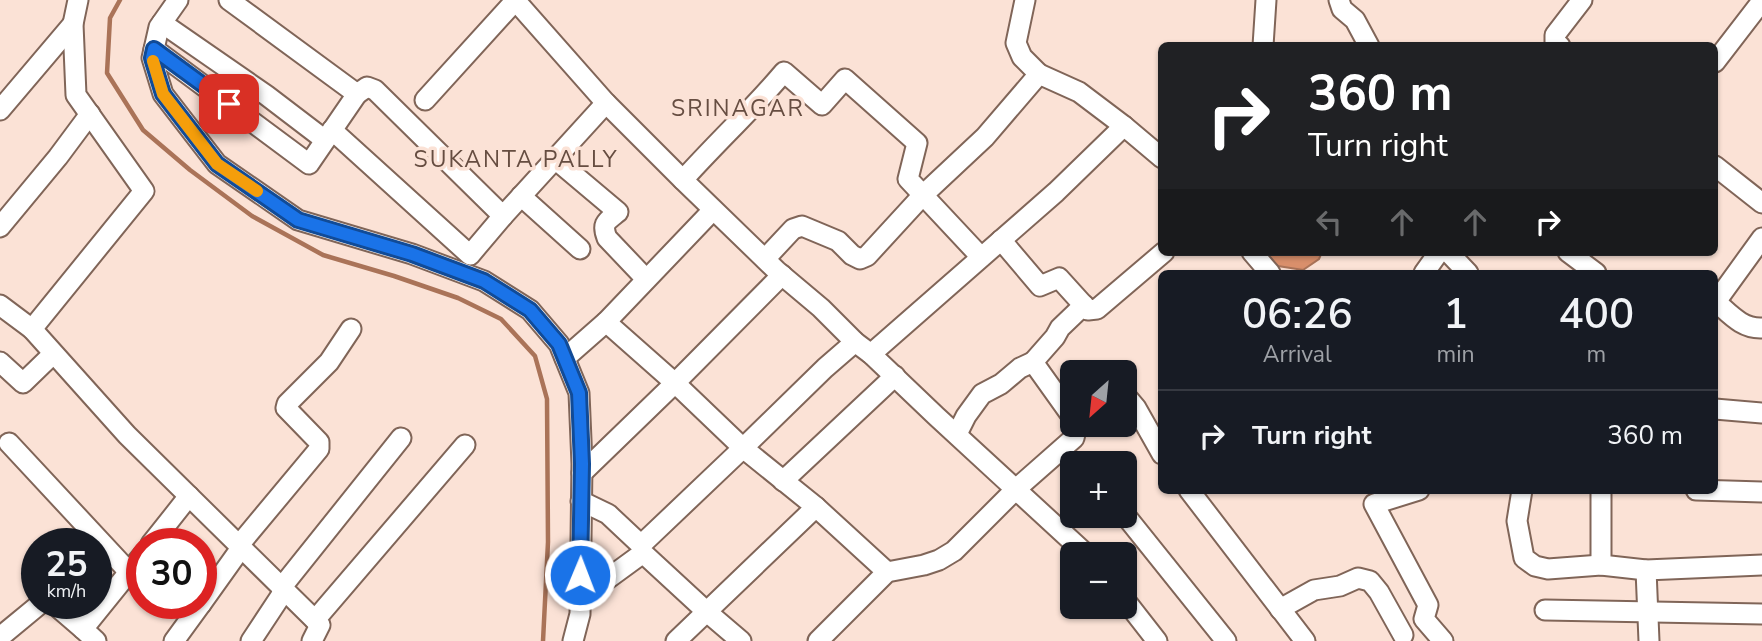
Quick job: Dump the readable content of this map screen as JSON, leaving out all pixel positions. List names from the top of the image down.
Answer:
{
  "districts": ["SRINAGAR", "SUKANTA PALLY"],
  "north": "bottom left",
  "page": {
    "turn": ["360 m", "Turn right"],
    "eta": [
      "06:26",
      "Arrival",
      "1",
      "min",
      "400",
      "m"
    ],
    "map_buttons": ["+", "−"],
    "list": [
      {
        "name": "Turn right",
        "value": "360 m"
      }
    ],
    "speed": "25 km/h",
    "limit": "30"
  }
}
